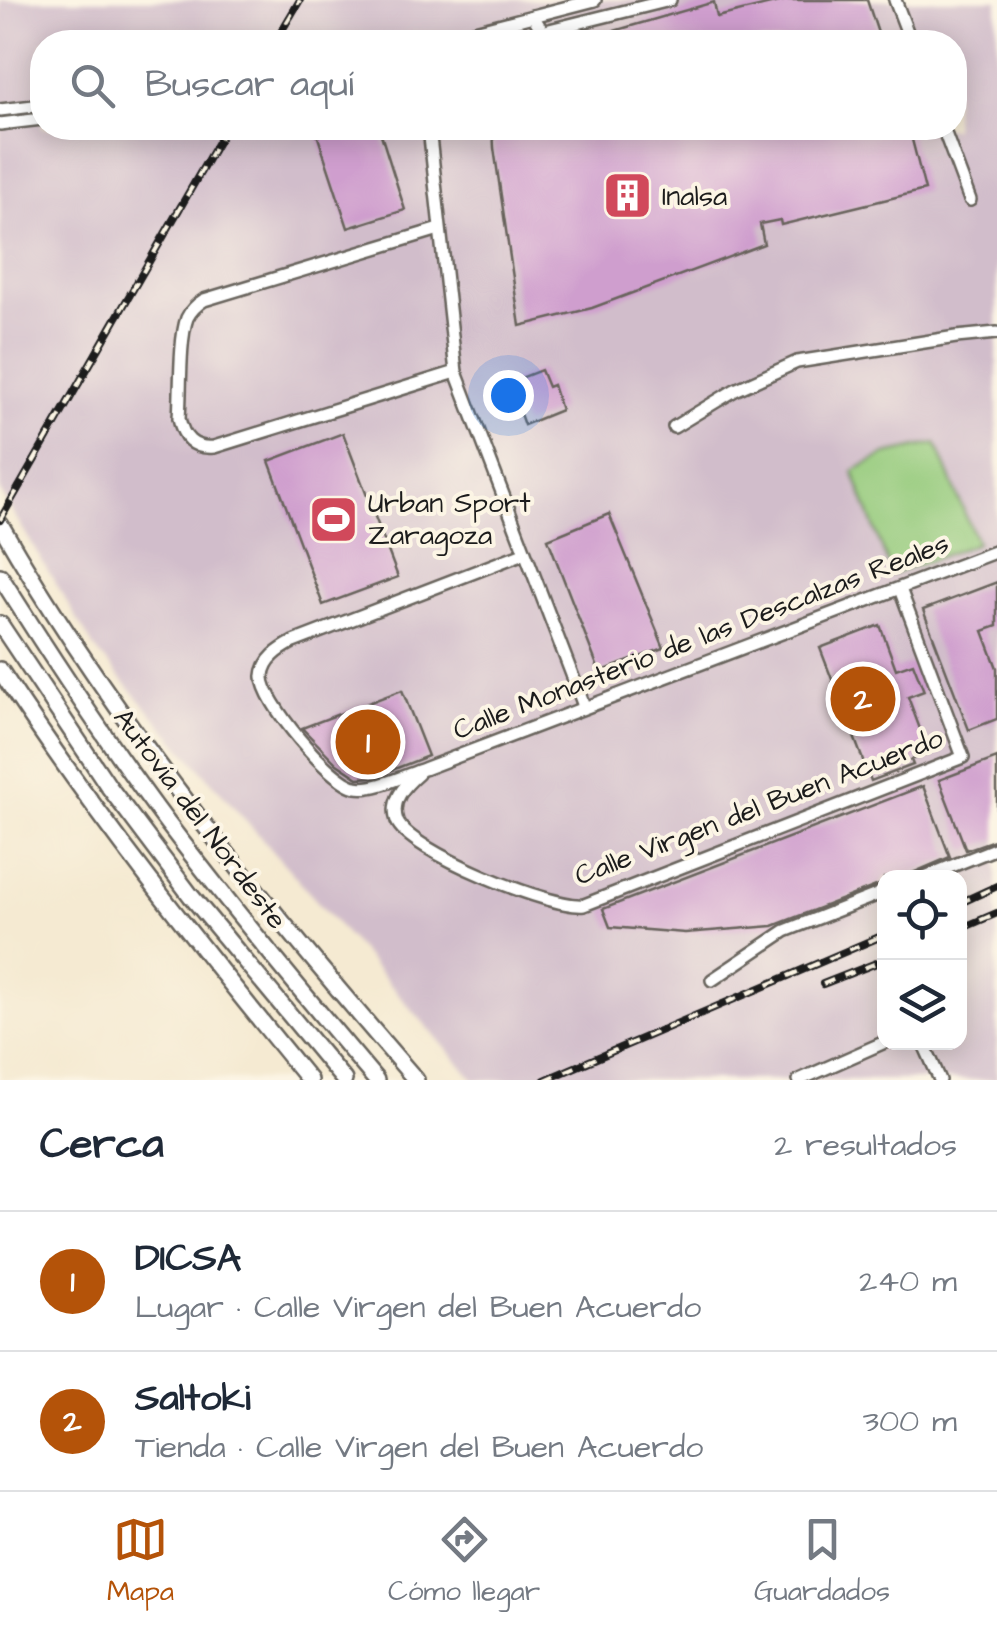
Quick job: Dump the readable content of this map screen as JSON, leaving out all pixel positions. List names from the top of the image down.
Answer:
{
  "streets": {
    "highway": ["Autovía del Nordeste"],
    "street": ["Calle Monasterio de las Descalzas Reales", "Calle Virgen del Buen Acuerdo"]
  },
  "crossings": [
    ["Calle Monasterio de las Descalzas Reales", "Calle Virgen del Buen Acuerdo"]
  ],
  "places": {
    "building": ["Inalsa"],
    "sports": ["Urban Sport Zaragoza"]
  },
  "page": {
    "search": "Buscar aquí",
    "pins": ["2", "1"],
    "heading": ["Cerca", "2 resultados"],
    "list": [
      {
        "mark": "1",
        "name": "DICSA",
        "note": "Lugar · Calle Virgen del Buen Acuerdo",
        "value": "240 m"
      },
      {
        "mark": "2",
        "name": "Saltoki",
        "note": "Tienda · Calle Virgen del Buen Acuerdo",
        "value": "300 m"
      }
    ],
    "nav": ["Mapa", "Cómo llegar", "Guardados"]
  }
}
